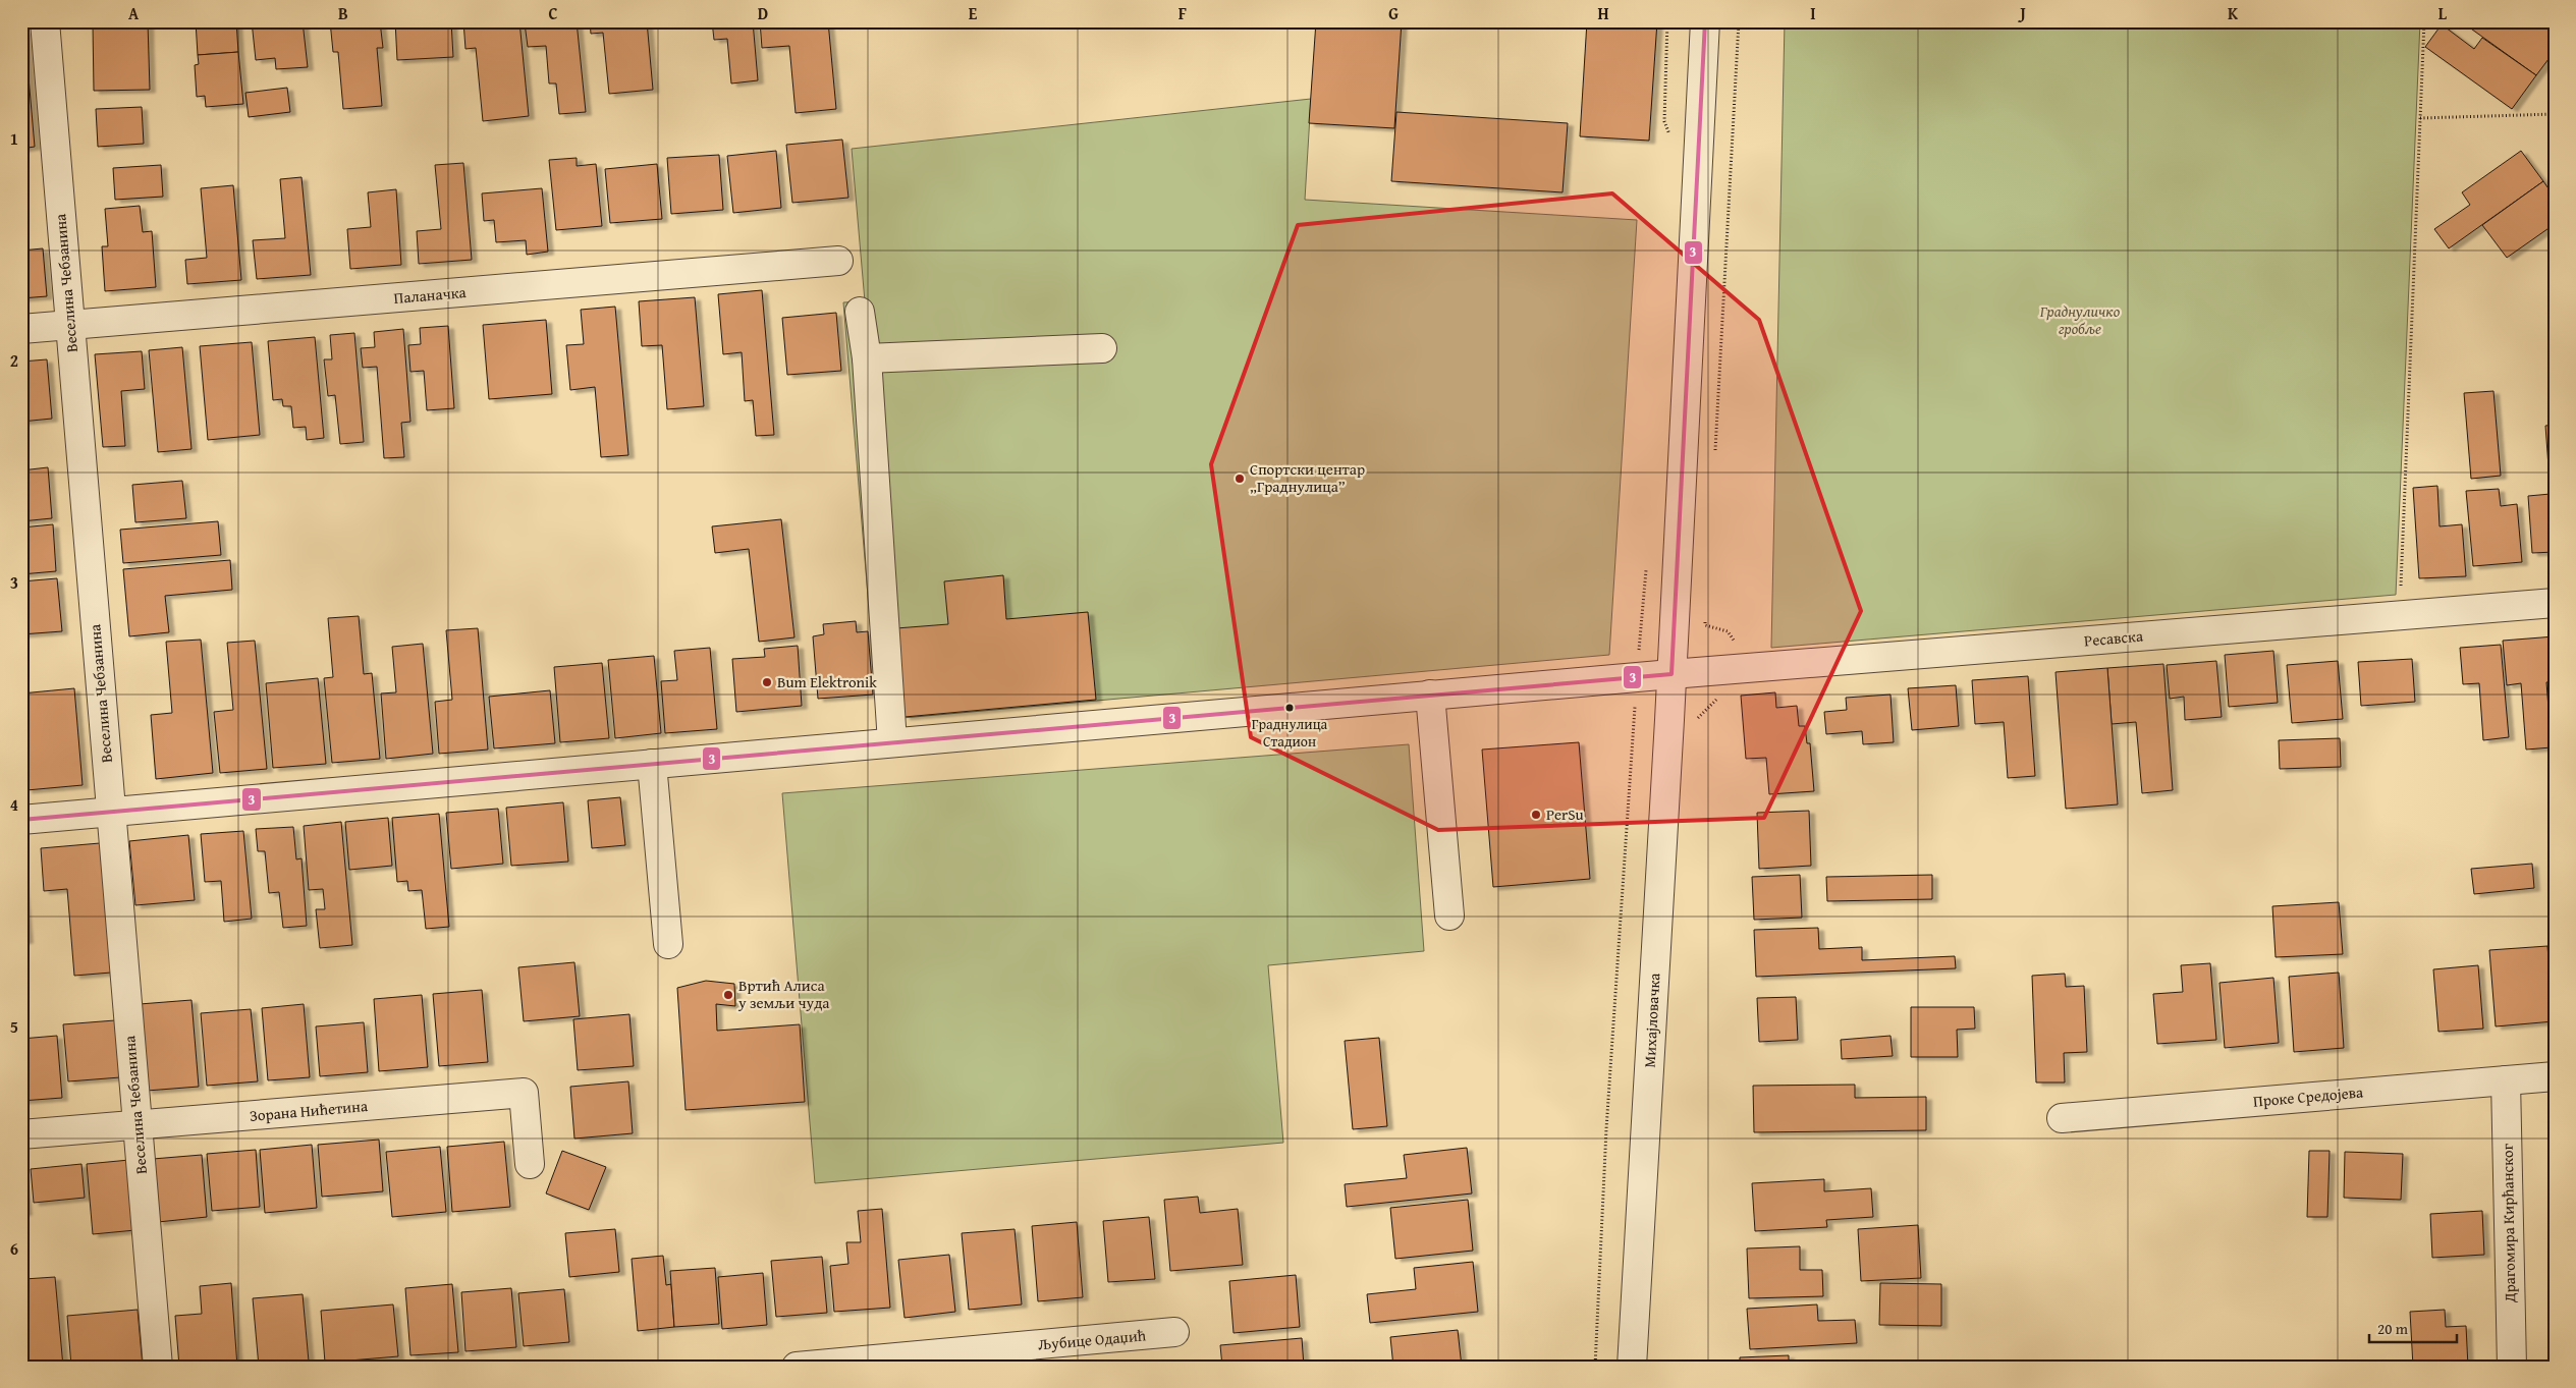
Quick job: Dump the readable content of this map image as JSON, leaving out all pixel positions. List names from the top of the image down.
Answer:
{
  "streets": {
    "street": [
      "Веселина Чебзанина",
      "Паланачка",
      "Ресавска",
      "Михајловачка",
      "Проке Средојева",
      "Зорана Нићетина",
      "Драгомира Кирћанског",
      "Љубице Одаџић"
    ]
  },
  "crossings": [
    ["Веселина Чебзанина", "Паланачка"],
    ["Веселина Чебзанина", "Ресавска"],
    ["Веселина Чебзанина", "Зорана Нићетина"],
    ["Ресавска", "Михајловачка"],
    ["Проке Средојева", "Драгомира Кирћанског"]
  ],
  "parks": ["Граднуличко гробље"],
  "places": [
    "Спортски центар „Граднулица”",
    "Bum Elektronik",
    "Граднулица Стадион",
    "PerSu",
    "Вртић Алиса у земљи чуда"
  ],
  "lines": ["transit line 3"],
  "scale_bar": "20 m",
  "grid": {
    "columns": [
      "A",
      "B",
      "C",
      "D",
      "E",
      "F",
      "G",
      "H",
      "I",
      "J",
      "K",
      "L"
    ],
    "rows": [
      "1",
      "2",
      "3",
      "4",
      "5",
      "6"
    ]
  }
}
